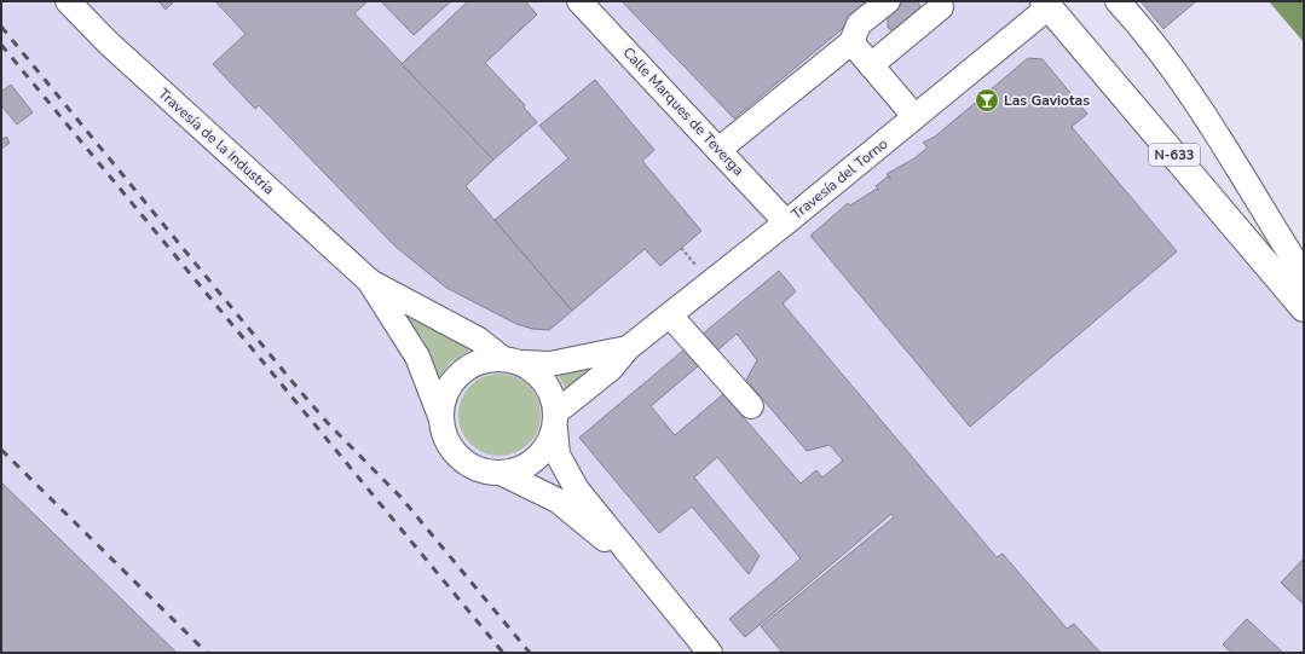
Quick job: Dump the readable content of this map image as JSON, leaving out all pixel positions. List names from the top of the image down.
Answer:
{
  "streets": {
    "highway": ["N-633"],
    "street": ["Calle Marques de Teverga", "Travesía de la Industria", "Travesía del Torno"]
  },
  "crossings": [
    ["Calle Marques de Teverga", "Travesía del Torno"],
    ["Travesía de la Industria", "Travesía del Torno"],
    ["N-633", "Travesía del Torno"]
  ],
  "places": {
    "bar": ["Las Gaviotas"]
  }
}
